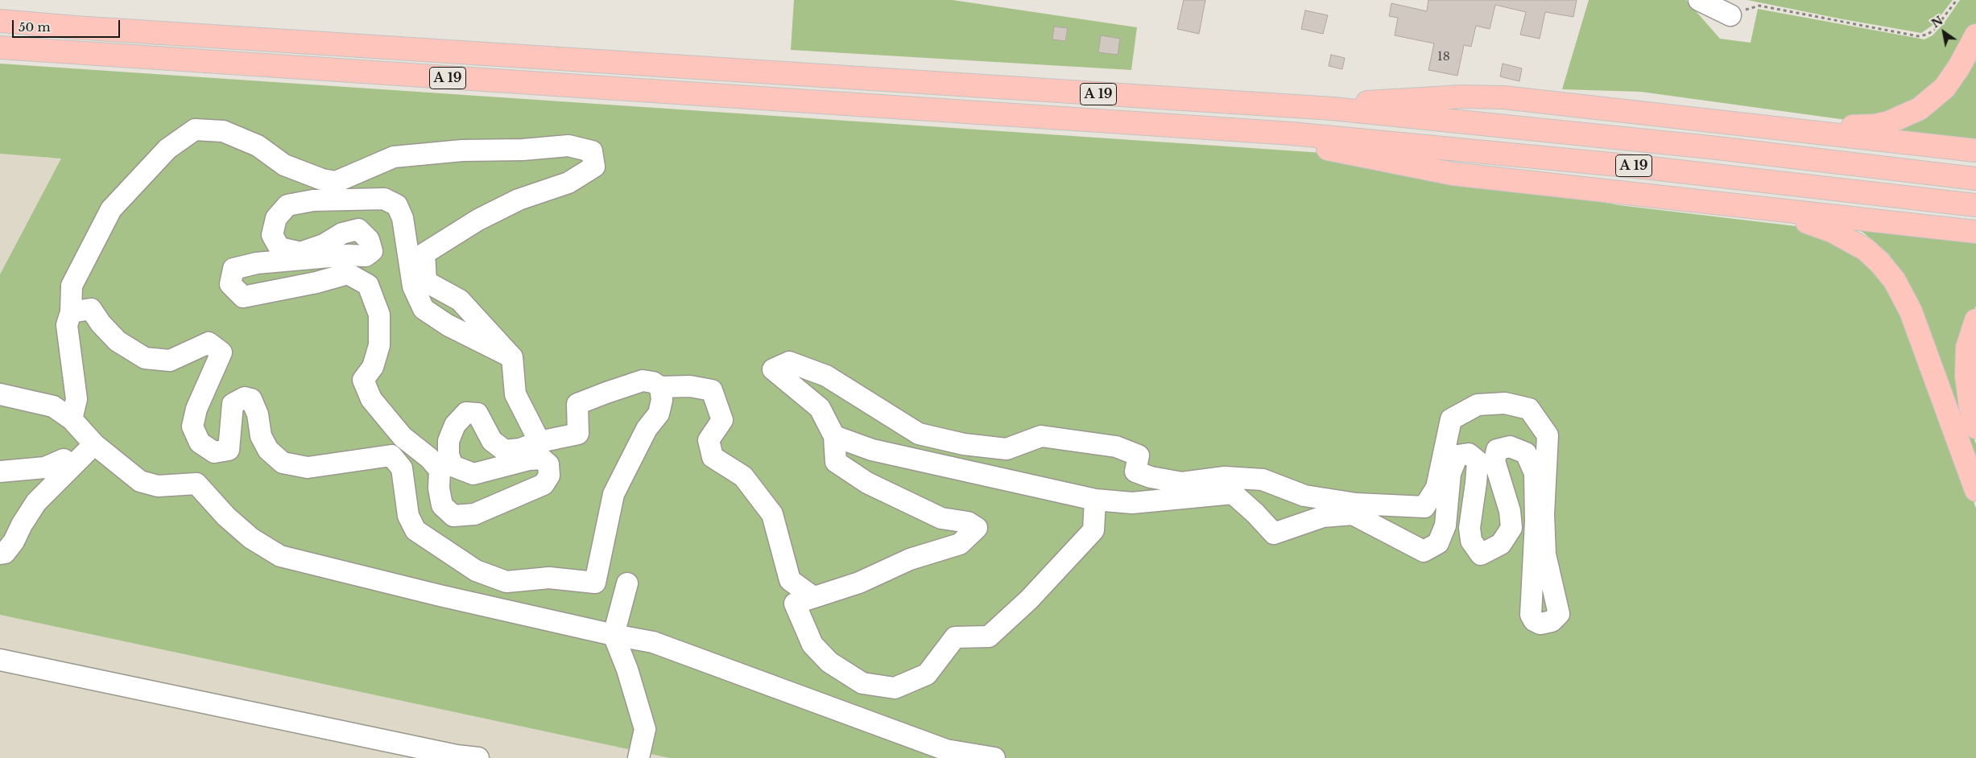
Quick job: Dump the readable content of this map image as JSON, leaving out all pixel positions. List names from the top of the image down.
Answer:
{
  "streets": {
    "highway": ["A 19"]
  },
  "house_numbers": ["18"],
  "scale_bar": "50 m",
  "north": "top left"
}
